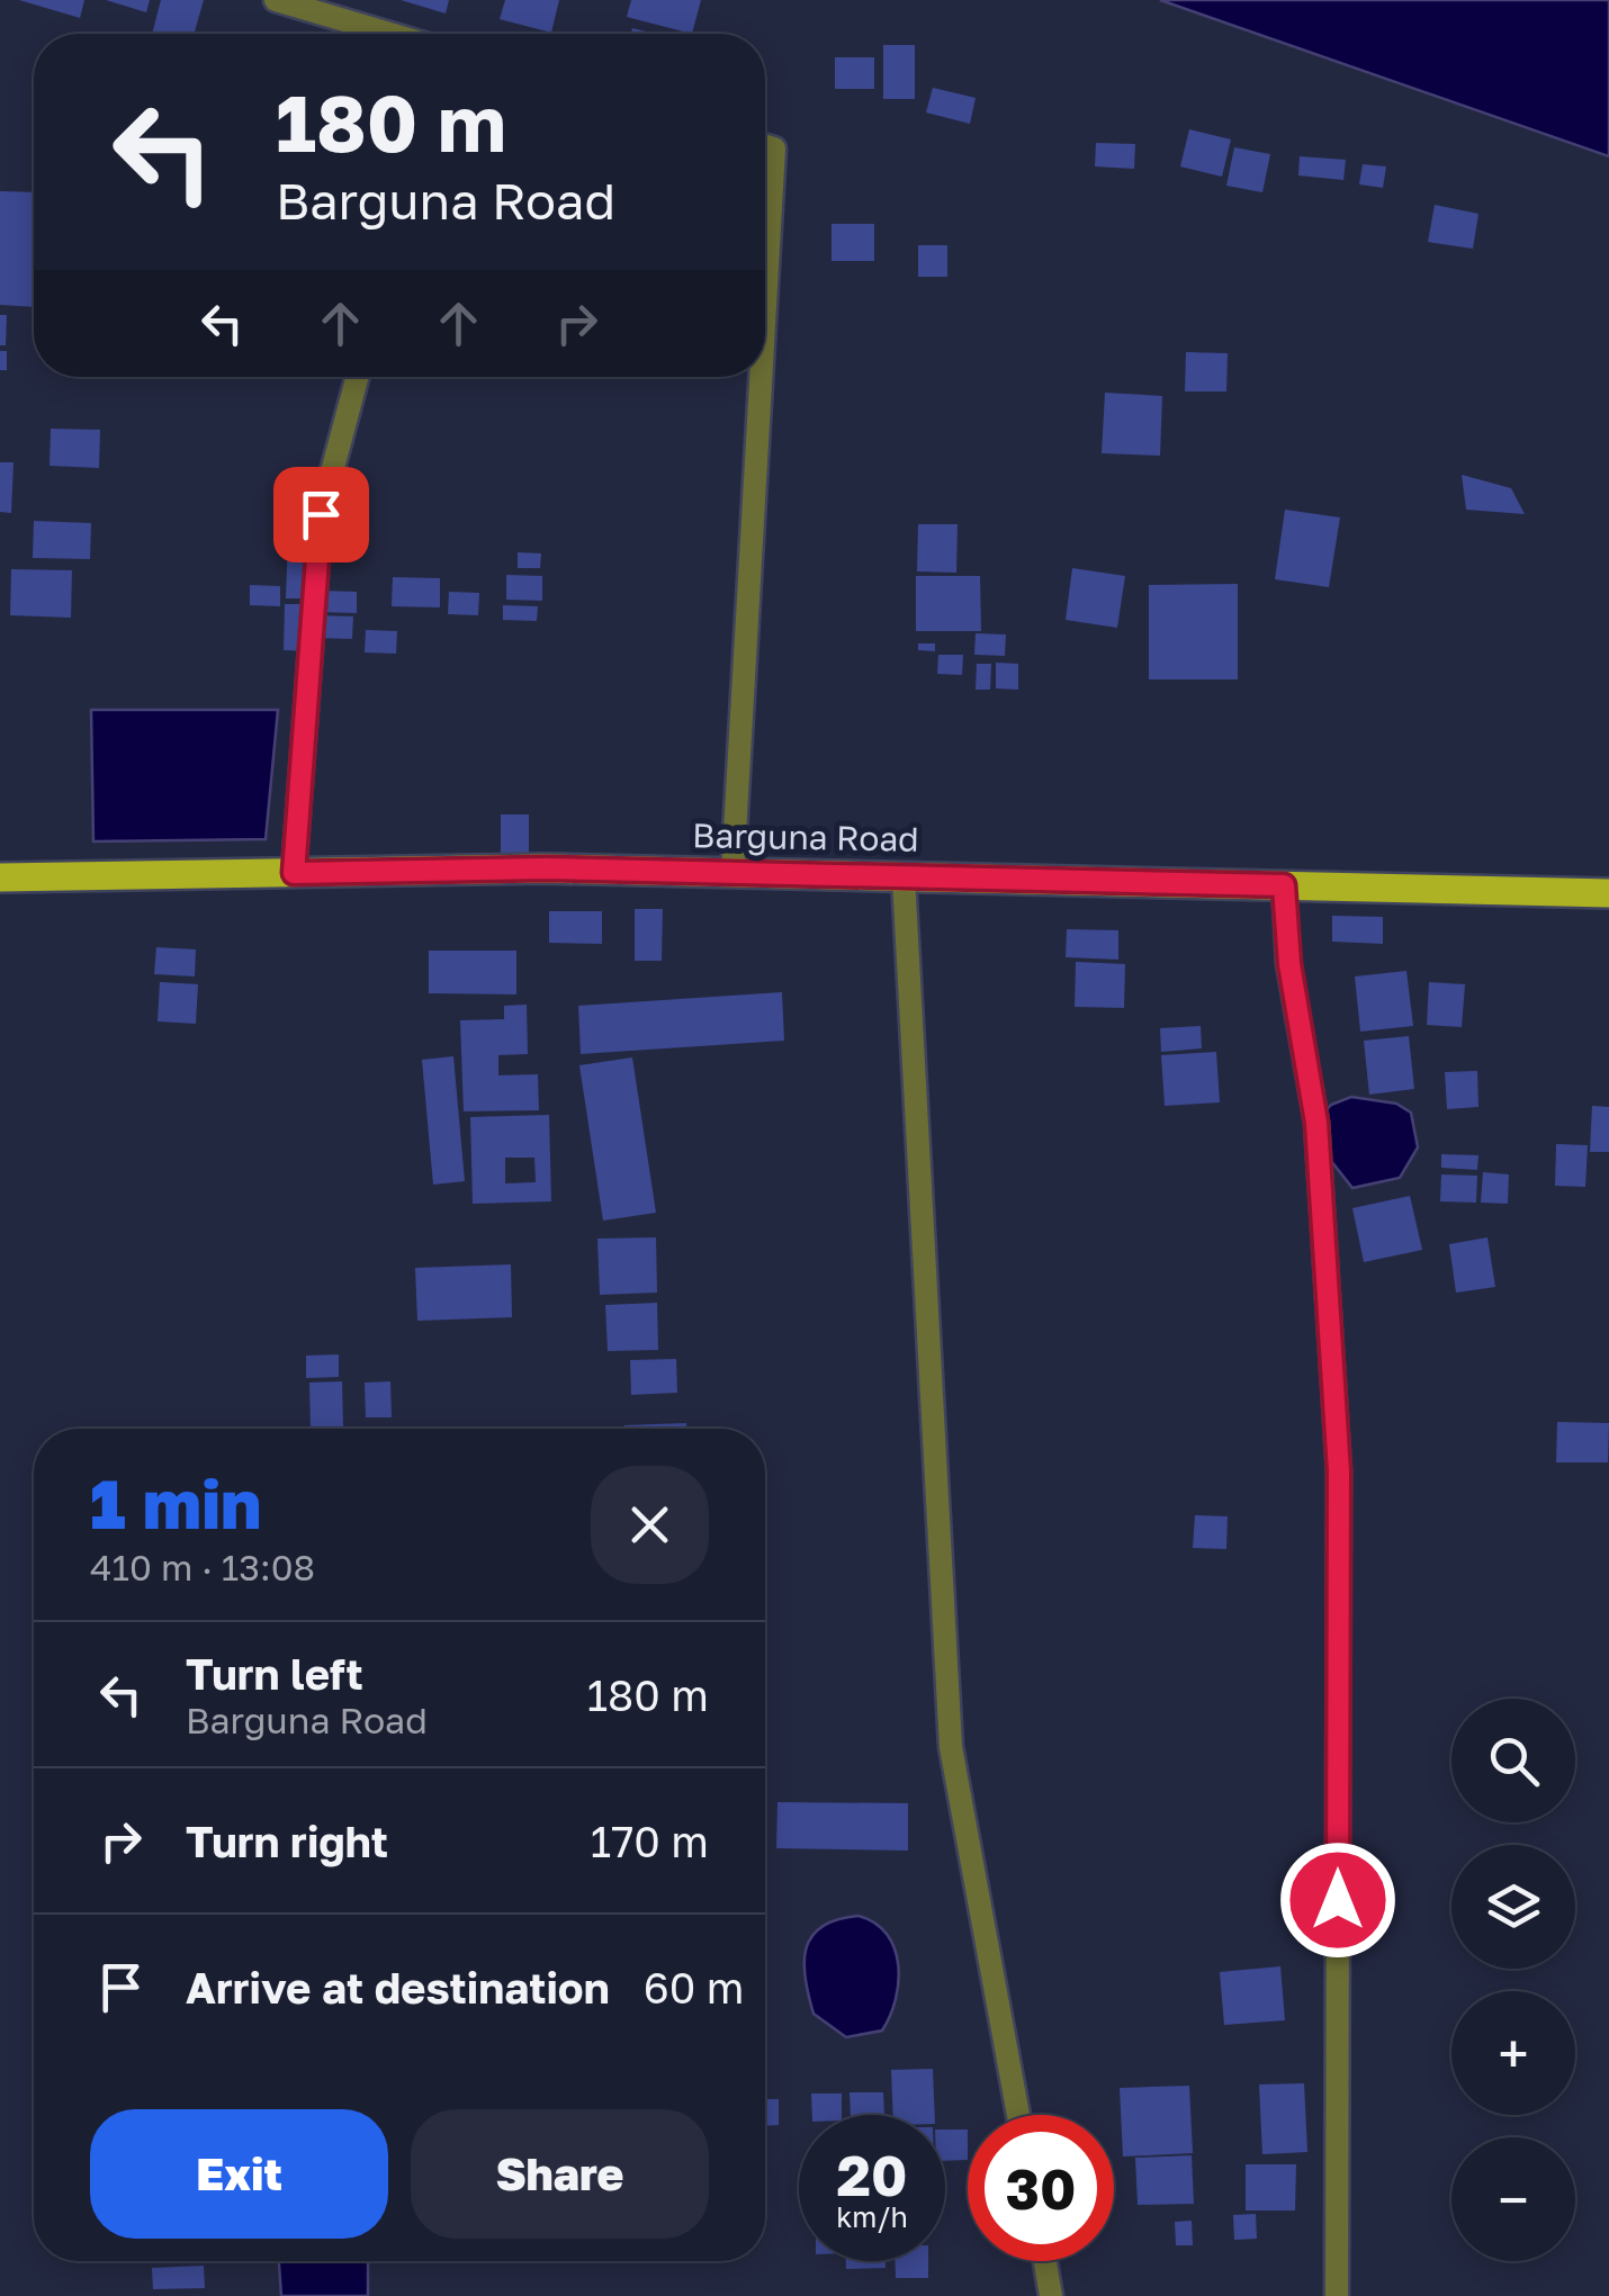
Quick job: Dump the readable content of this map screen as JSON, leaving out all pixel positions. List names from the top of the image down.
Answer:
{
  "streets": {
    "main road": ["Barguna Road"]
  },
  "page": {
    "turn": ["180 m", "Barguna Road"],
    "heading": ["1 min", "410 m · 13:08"],
    "list": [
      {
        "name": "Turn left",
        "note": "Barguna Road",
        "value": "180 m"
      },
      {
        "name": "Turn right",
        "value": "170 m"
      },
      {
        "name": "Arrive at destination",
        "value": "60 m"
      }
    ],
    "map_buttons": ["+", "−"],
    "buttons": ["Exit", "Share"],
    "speed": "20 km/h",
    "limit": "30"
  }
}
